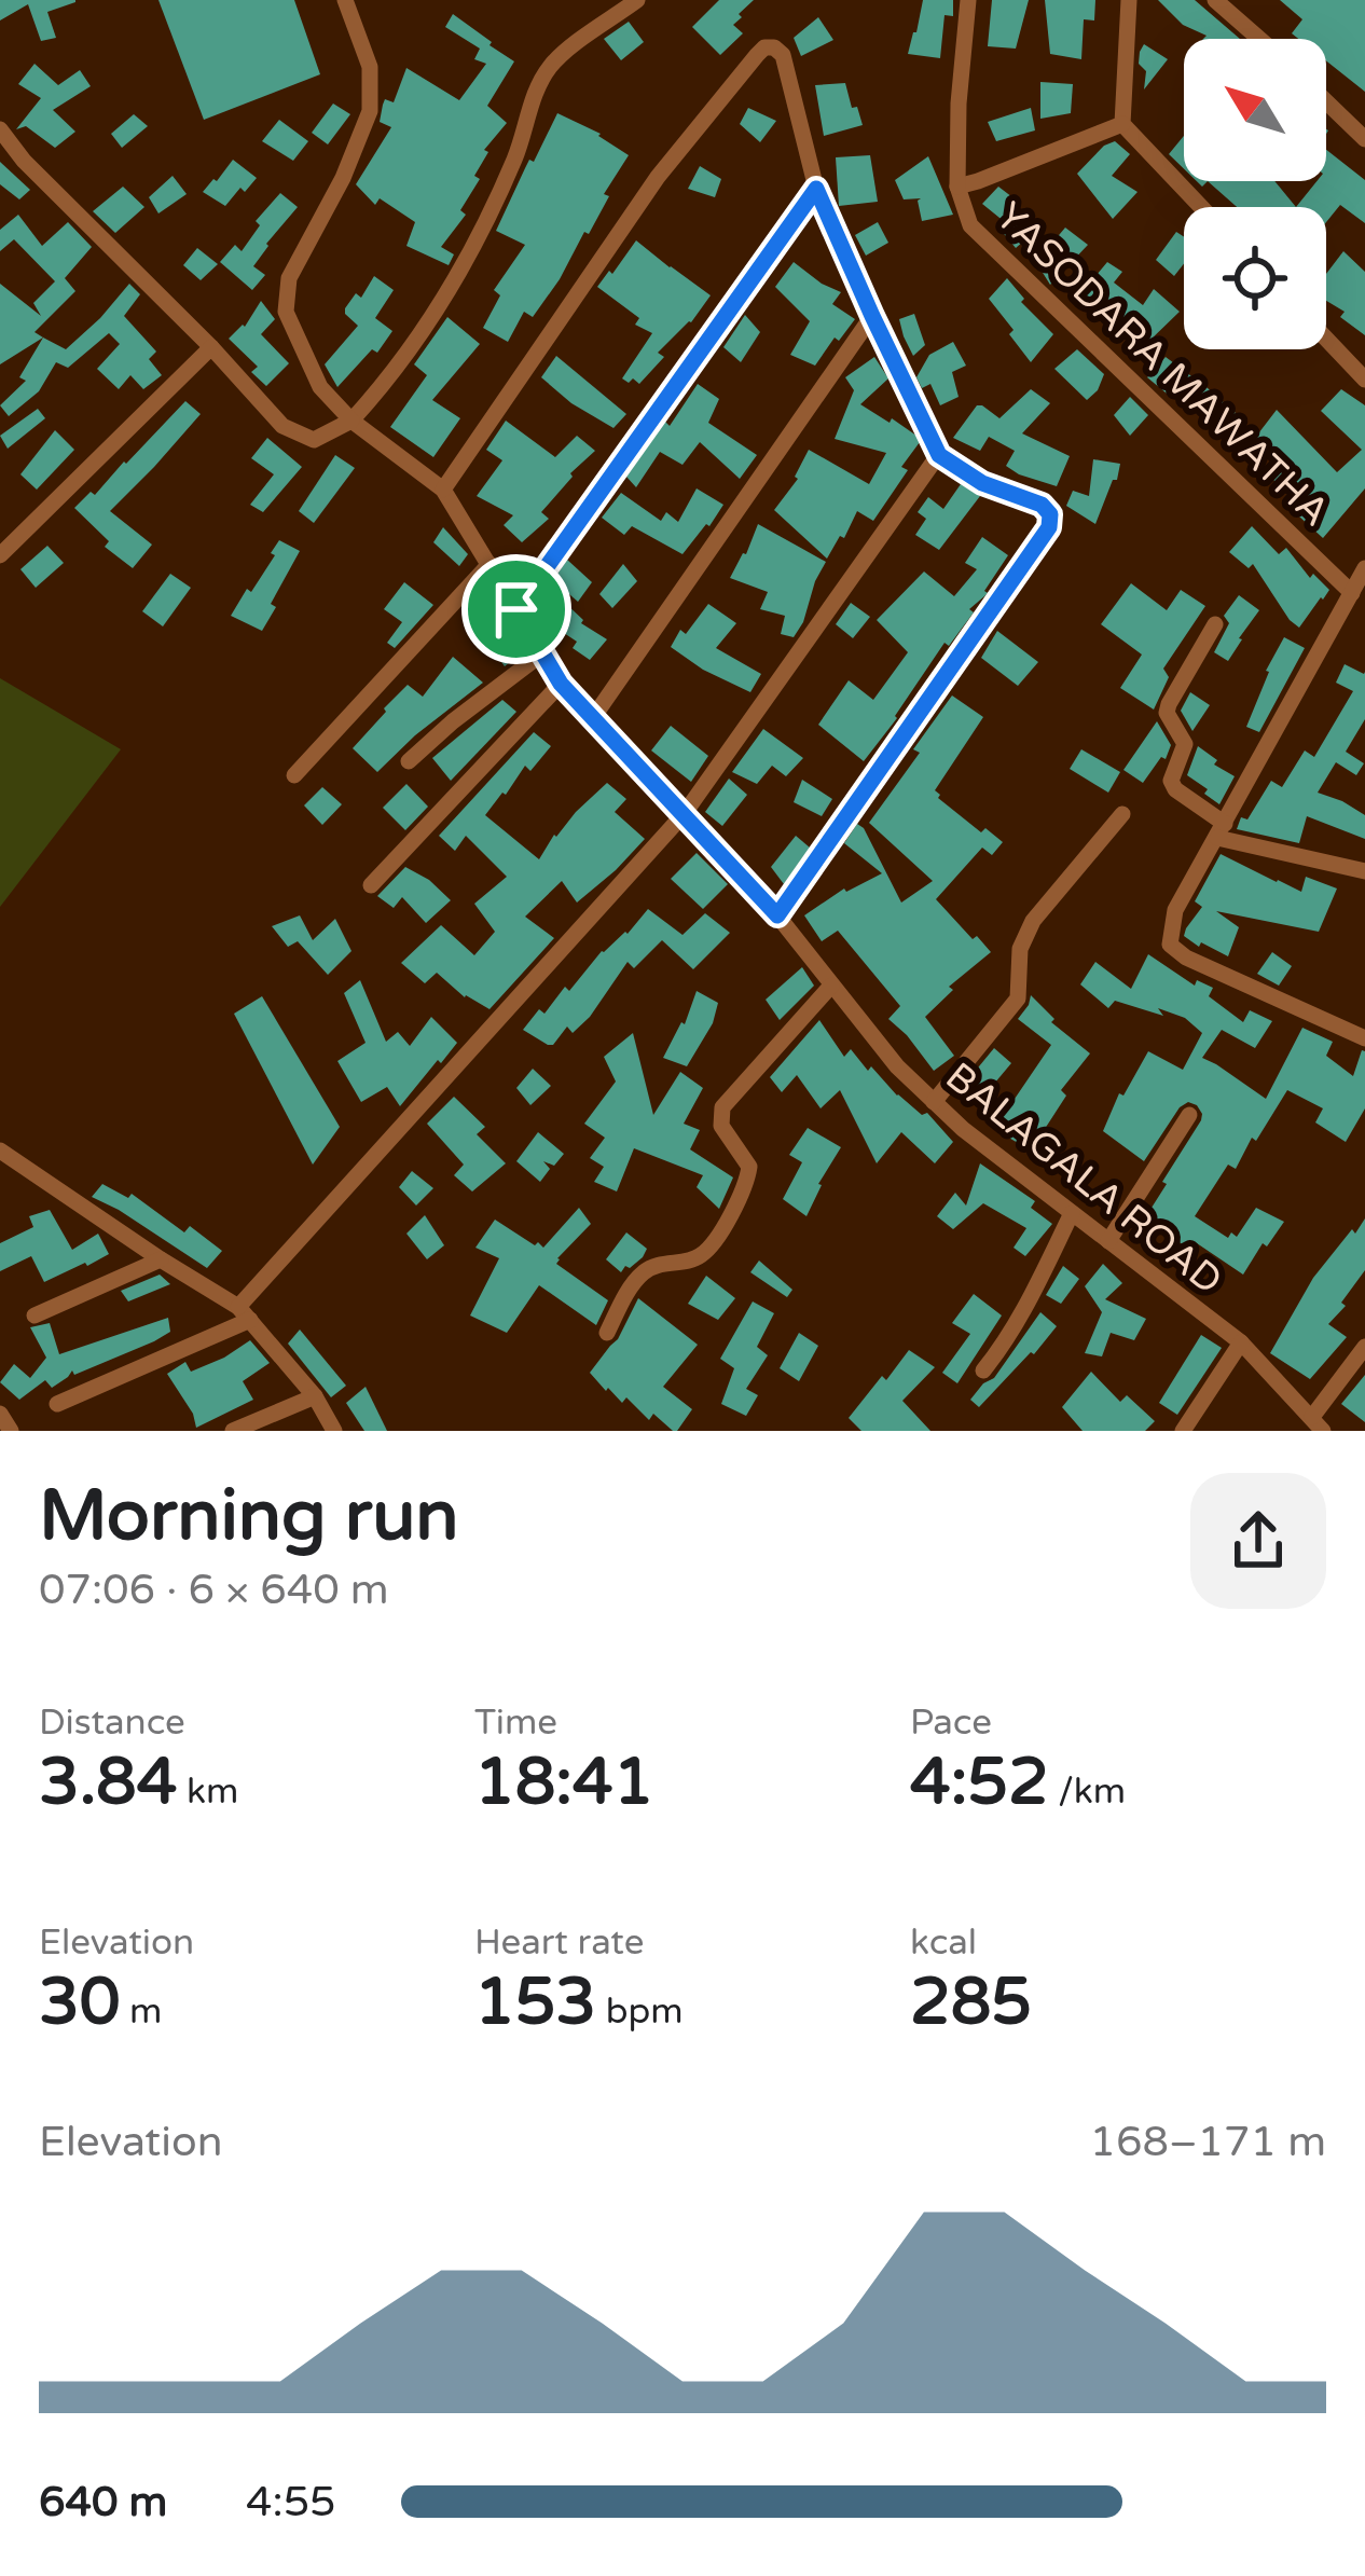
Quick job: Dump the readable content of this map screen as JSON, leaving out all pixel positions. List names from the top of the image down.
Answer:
{
  "streets": {
    "street": ["YASODARA MAWATHA", "BALAGALA ROAD"]
  },
  "north": "top left",
  "page": {
    "heading": ["Morning run", "07:06 · 6 × 640 m"],
    "stats": [
      ["Distance", "3.84 km"],
      ["Time", "18:41"],
      ["Pace", "4:52 /km"],
      ["Elevation", "30 m"],
      ["Heart rate", "153 bpm"],
      ["kcal", "285"]
    ],
    "chart": ["Elevation", "168–171 m"],
    "list": [
      {
        "name": "640 m",
        "note": "4:55"
      }
    ]
  }
}
